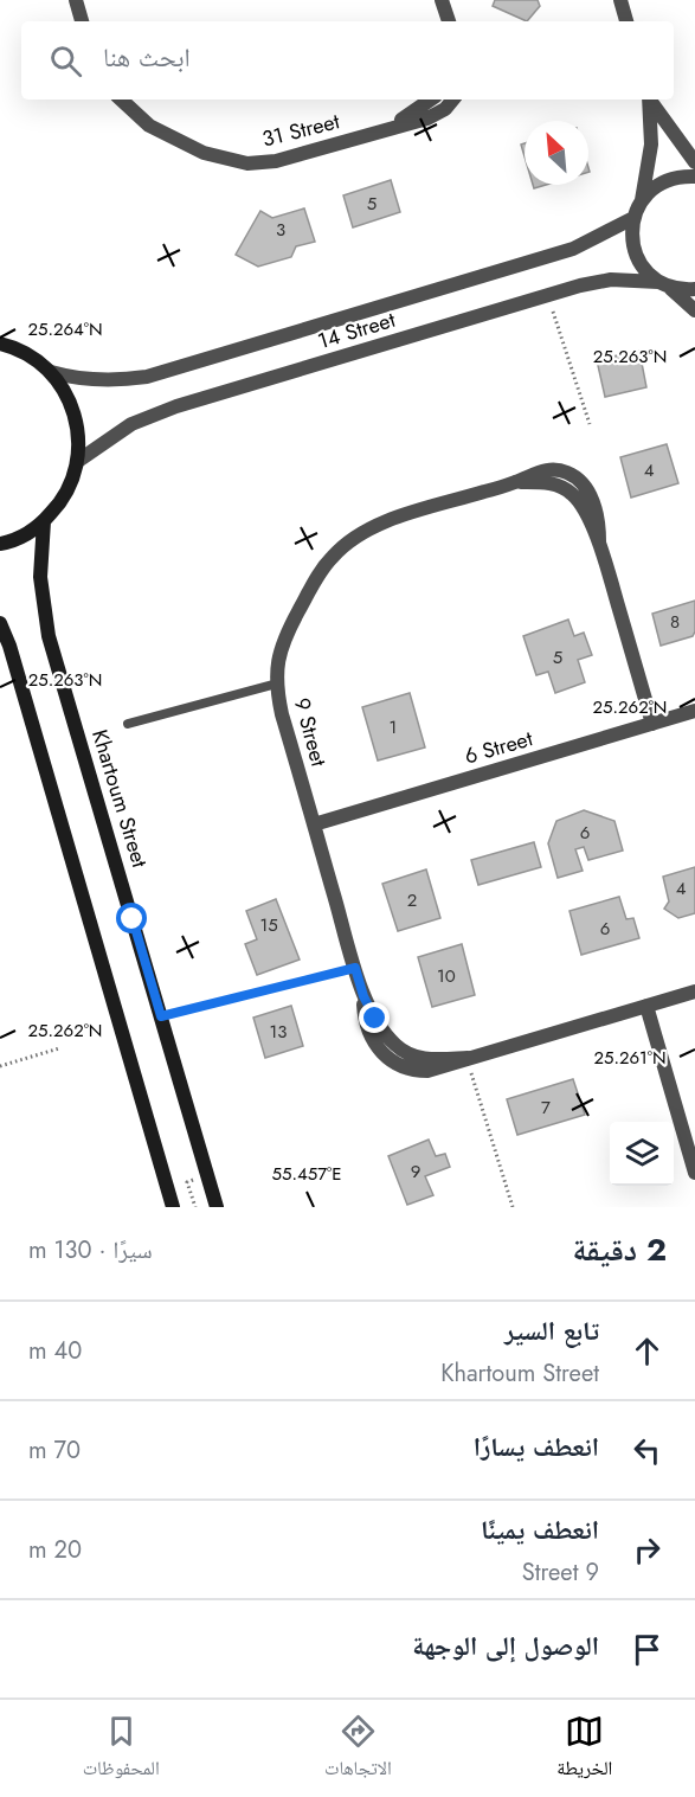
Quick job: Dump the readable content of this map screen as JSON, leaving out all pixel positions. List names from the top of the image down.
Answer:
{
  "streets": {
    "main road": ["Khartoum Street"],
    "street": [
      "31 Street",
      "14 Street",
      "9 Street",
      "6 Street"
    ]
  },
  "crossings": [
    ["9 Street", "6 Street"]
  ],
  "house_numbers": [
    "5",
    "3",
    "4",
    "8",
    "5",
    "1",
    "6",
    "4",
    "2",
    "15",
    "6",
    "10",
    "13",
    "7",
    "9"
  ],
  "north": "top left",
  "page": {
    "search": "ابحث هنا",
    "heading": ["2 دقيقة", "سيرًا · 130 m"],
    "list": [
      ["تابع السير", "Khartoum Street", "40 m"],
      ["انعطف يسارًا", "70 m"],
      ["انعطف يمينًا", "9 Street", "20 m"],
      "الوصول إلى الوجهة"
    ],
    "nav": ["الخريطة", "الاتجاهات", "المحفوظات"]
  },
  "coordinates": [
    "25.264°N",
    "25.263°N",
    "25.262°N",
    "25.261°N",
    "55.457°E"
  ]
}
